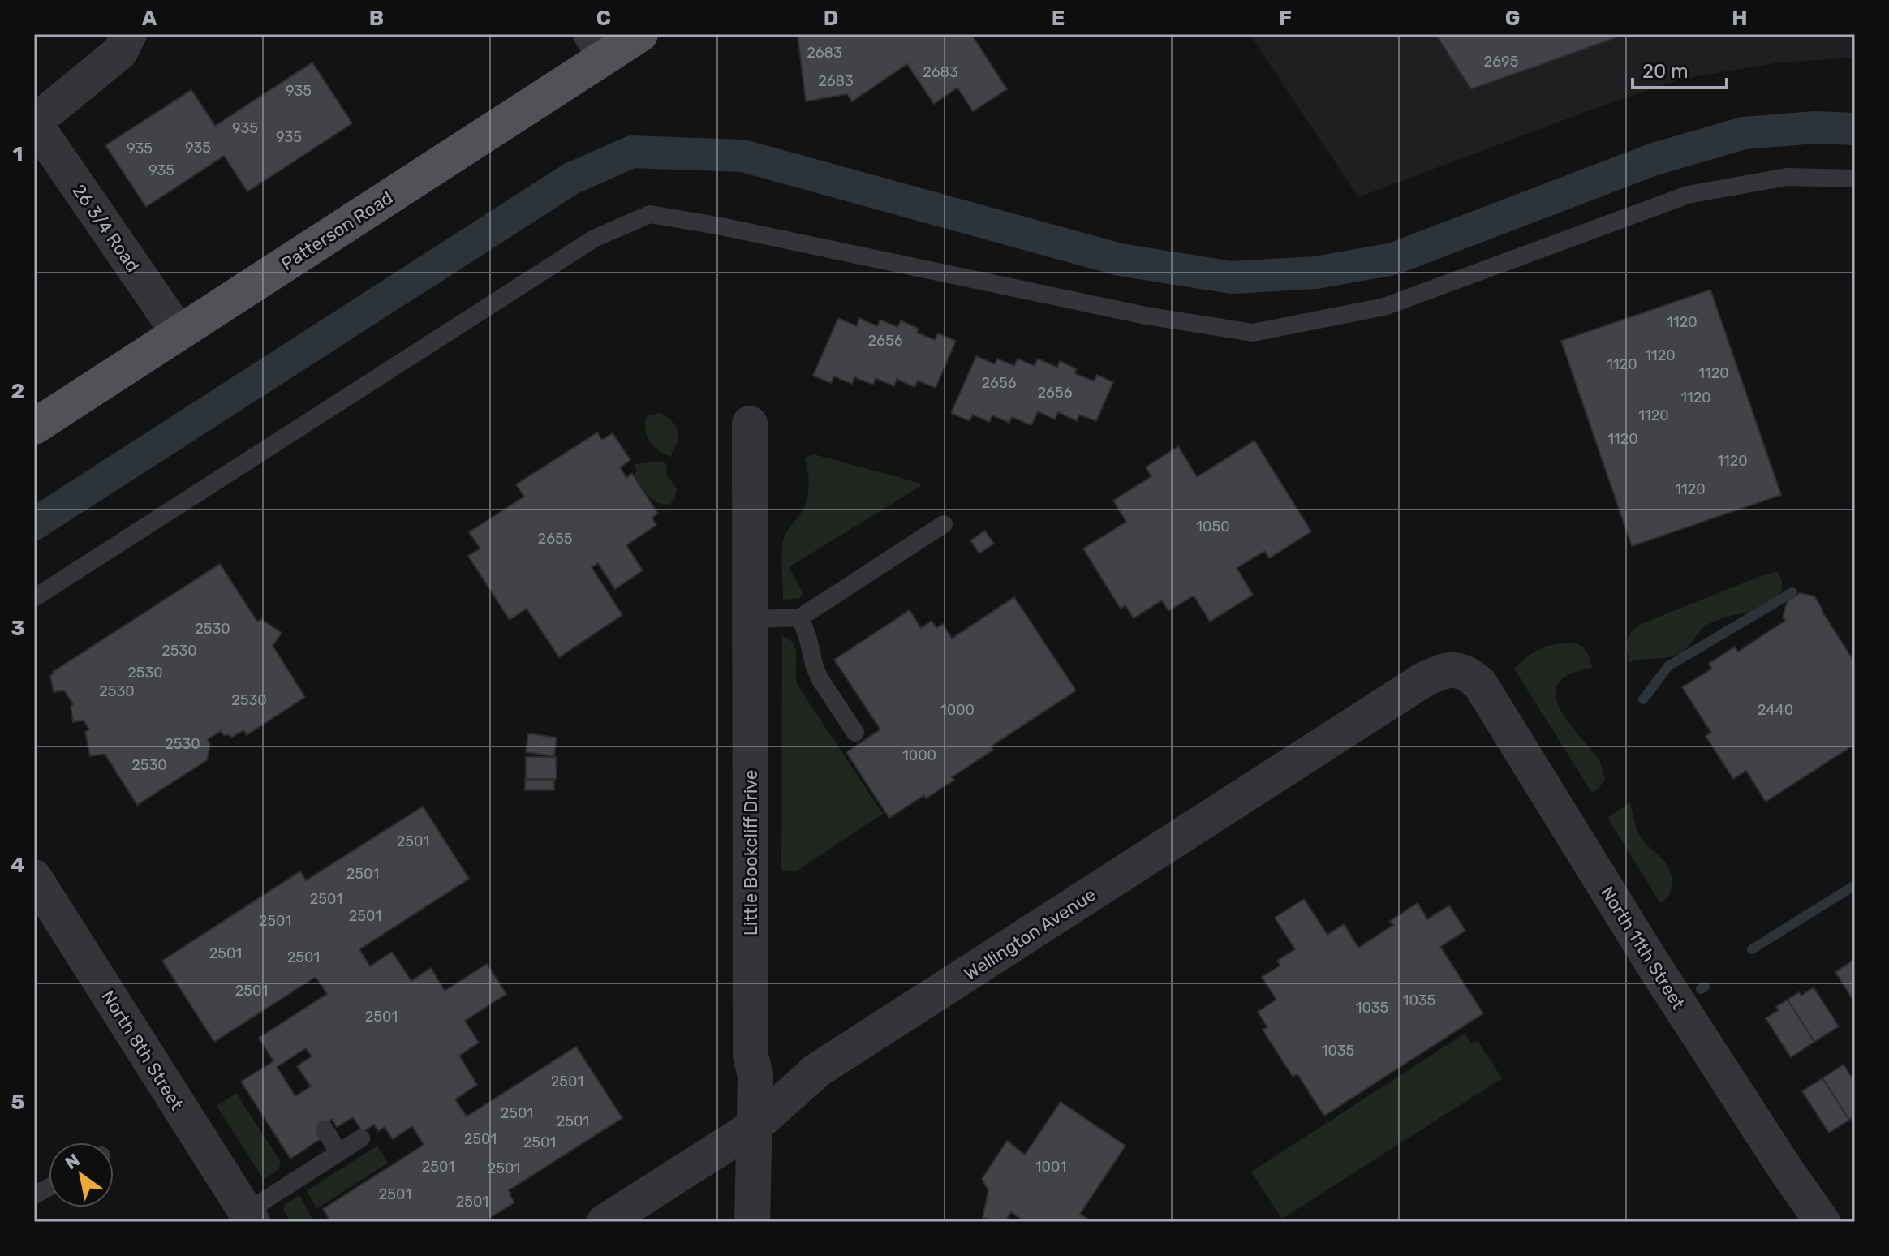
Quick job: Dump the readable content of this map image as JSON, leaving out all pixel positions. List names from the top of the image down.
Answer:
{
  "streets": {
    "main road": ["Patterson Road"],
    "street": [
      "26 3/4 Road",
      "Little Bookcliff Drive",
      "Wellington Avenue",
      "North 11th Street",
      "North 8th Street"
    ]
  },
  "crossings": [
    ["26 3/4 Road", "Patterson Road"],
    ["Little Bookcliff Drive", "Wellington Avenue"],
    ["Wellington Avenue", "North 11th Street"]
  ],
  "house_numbers": [
    "2683",
    "2695",
    "2683",
    "2683",
    "935",
    "935",
    "935",
    "935",
    "935",
    "935",
    "1120",
    "2656",
    "1120",
    "1120",
    "1120",
    "2656",
    "2656",
    "1120",
    "1120",
    "1120",
    "1120",
    "1120",
    "1050",
    "2655",
    "2530",
    "2530",
    "2530",
    "2530",
    "2530",
    "1000",
    "2440",
    "2530",
    "1000",
    "2530",
    "2501",
    "2501",
    "2501",
    "2501",
    "2501",
    "2501",
    "2501",
    "2501",
    "1035",
    "1035",
    "2501",
    "1035",
    "2501",
    "2501",
    "2501",
    "2501",
    "2501",
    "2501",
    "1001",
    "2501",
    "2501",
    "2501"
  ],
  "scale_bar": "20 m",
  "north": "top left",
  "grid": {
    "columns": [
      "A",
      "B",
      "C",
      "D",
      "E",
      "F",
      "G",
      "H"
    ],
    "rows": [
      "1",
      "2",
      "3",
      "4",
      "5"
    ]
  }
}
